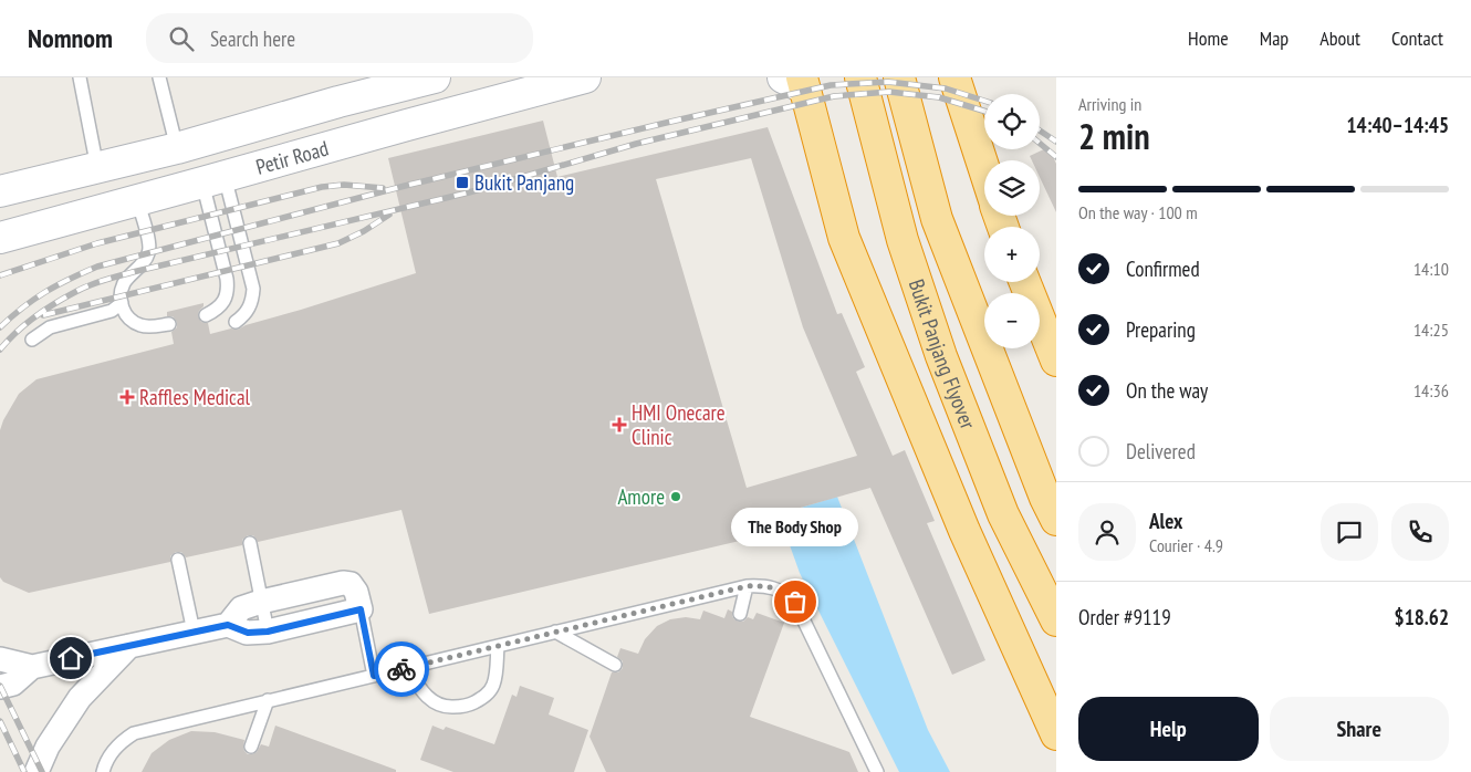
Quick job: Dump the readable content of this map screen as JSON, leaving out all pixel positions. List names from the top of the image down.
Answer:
{
  "streets": {
    "highway": ["Bukit Panjang Flyover"],
    "main road": ["Petir Road"]
  },
  "places": {
    "transit": ["Bukit Panjang"],
    "health": ["Raffles Medical", "HMI Onecare Clinic"],
    "other": ["Amore", "The Body Shop"]
  },
  "page": {
    "header": "Nomnom",
    "search": "Search here",
    "nav": [
      "Home",
      "Map",
      "About",
      "Contact"
    ],
    "heading": ["2 min", "Arriving in", "14:40–14:45"],
    "panel": [
      "Alex",
      "Courier · 4.9",
      "Order #9119",
      "$18.62"
    ],
    "map_buttons": ["+", "−"],
    "bar": "On the way · 100 m",
    "list": [
      ["Confirmed", "14:10"],
      ["Preparing", "14:25"],
      ["On the way", "14:36"],
      "Delivered"
    ],
    "bubble": "The Body Shop",
    "buttons": ["Help", "Share"]
  }
}
